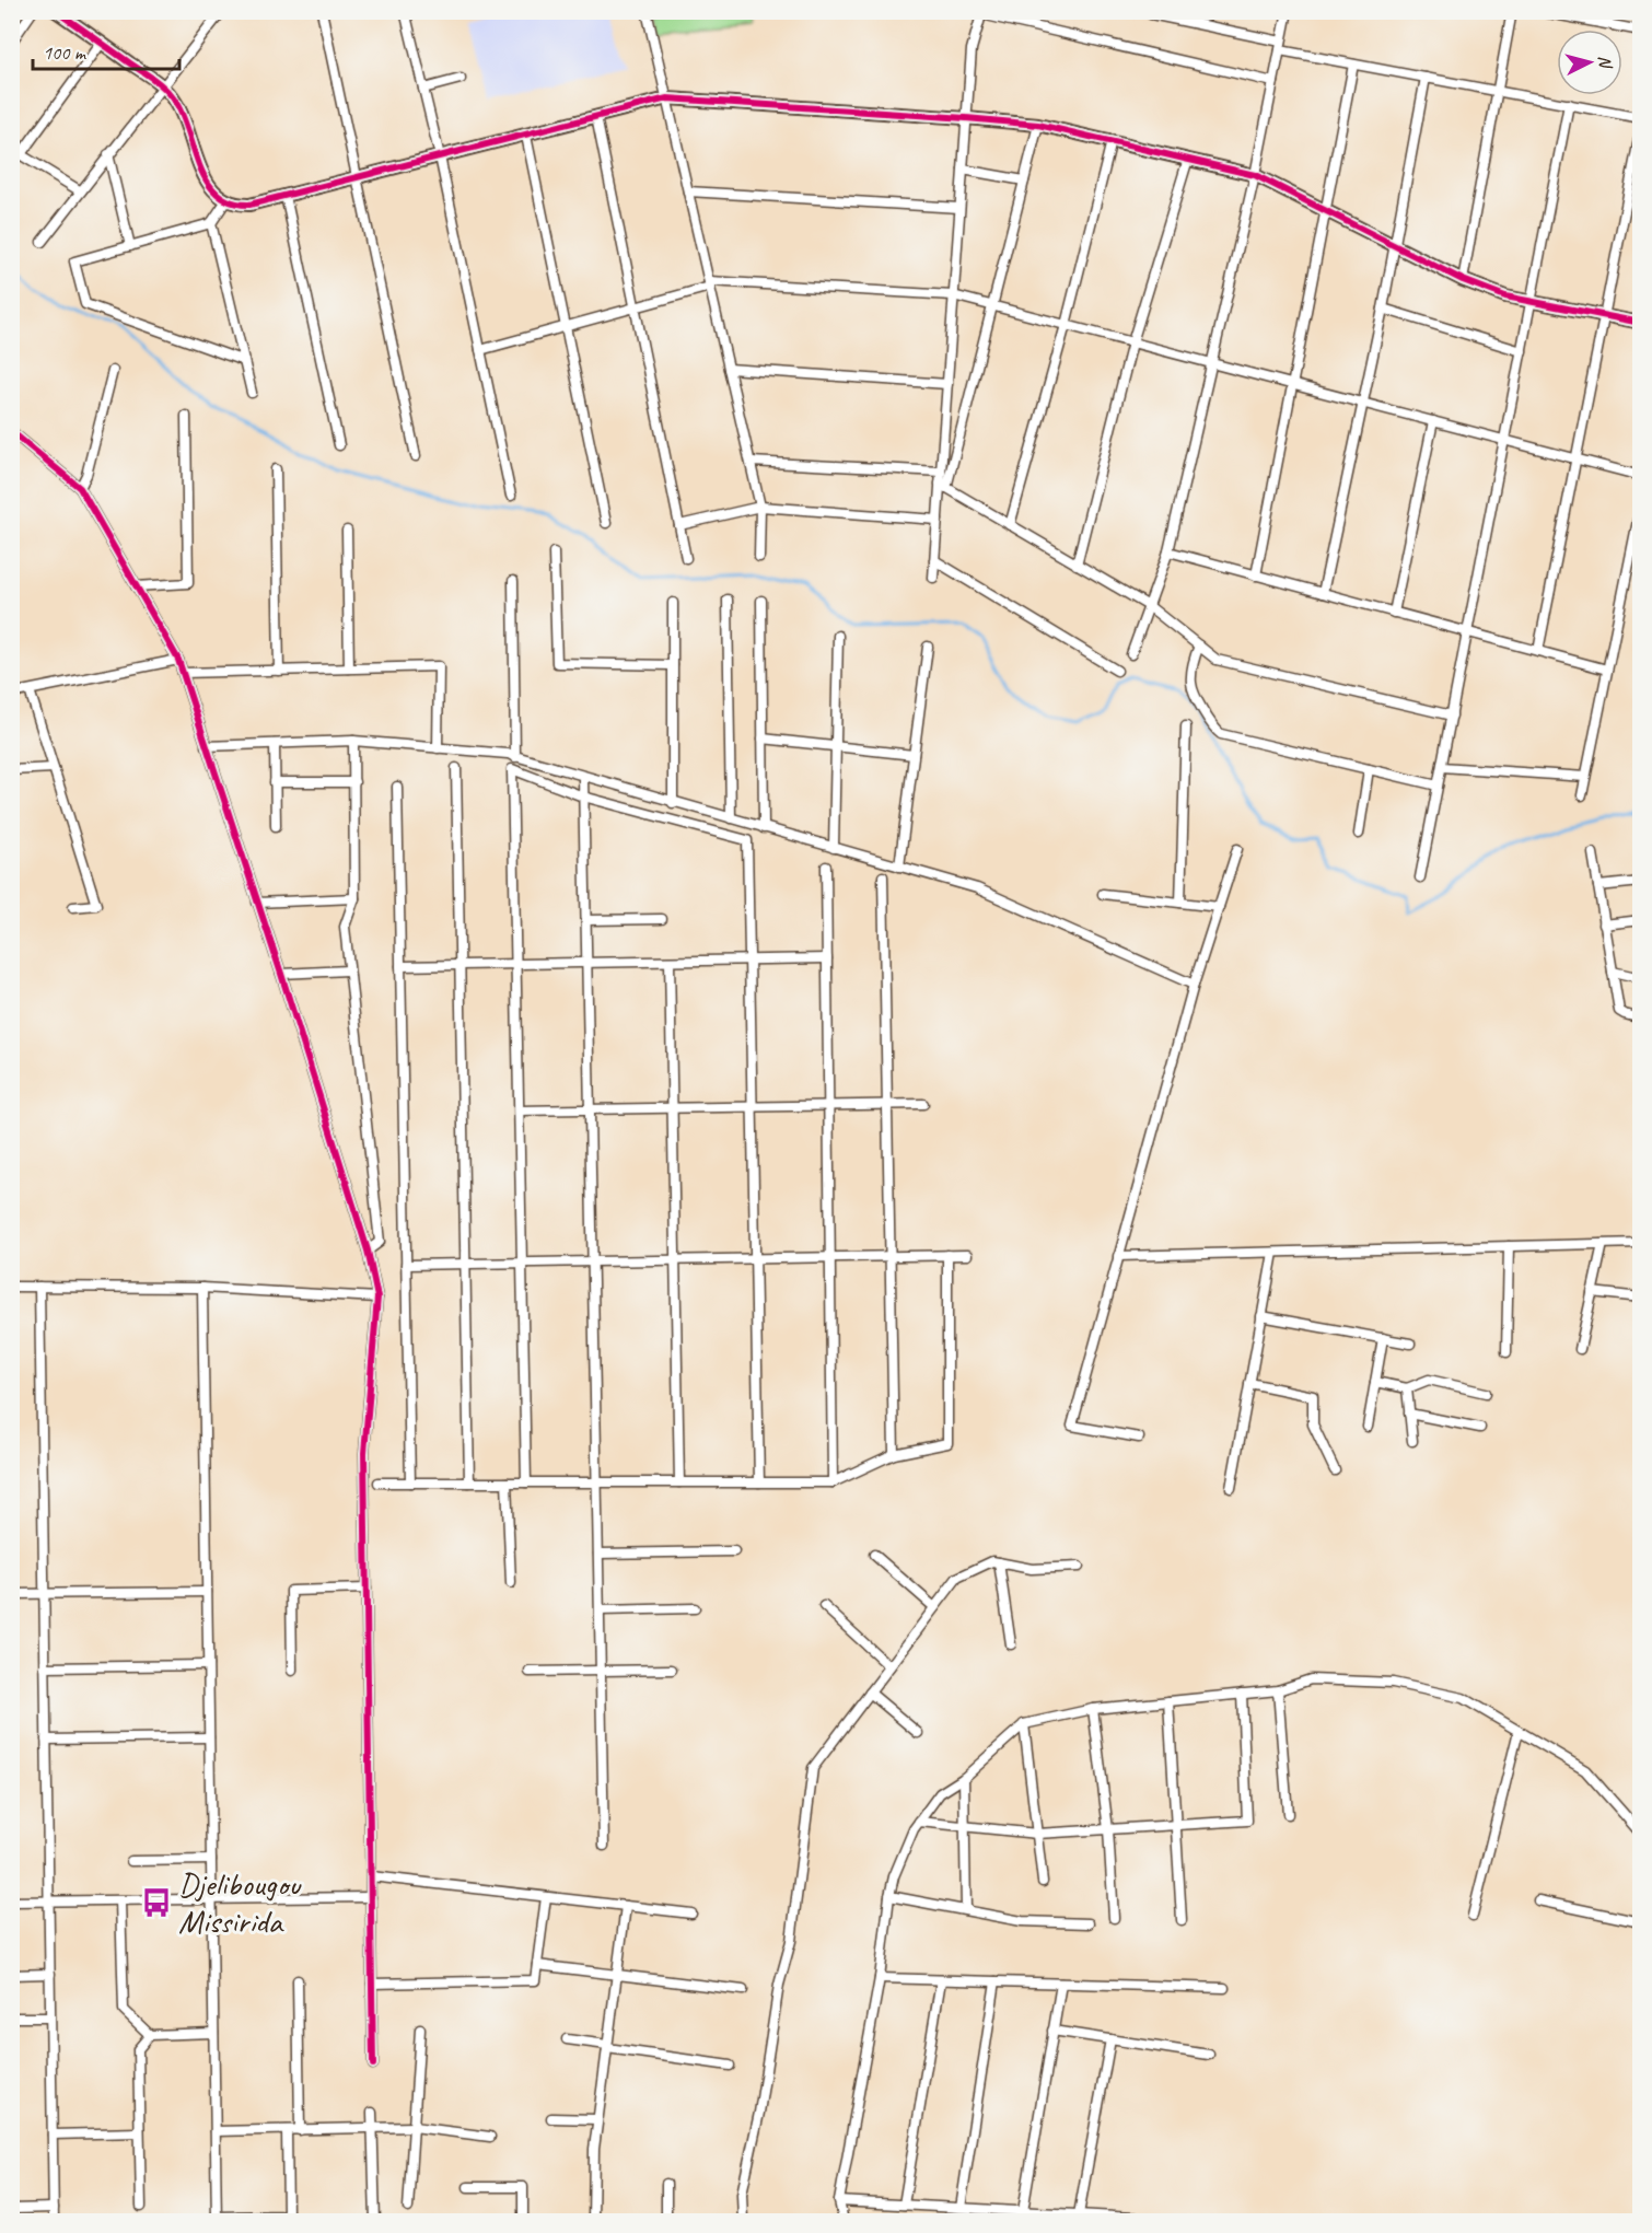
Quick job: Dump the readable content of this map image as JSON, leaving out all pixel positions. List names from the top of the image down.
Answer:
{
  "places": {
    "bus stop": ["Djelibougou Missirida"]
  },
  "scale_bar": "100 m",
  "north": "right"
}
